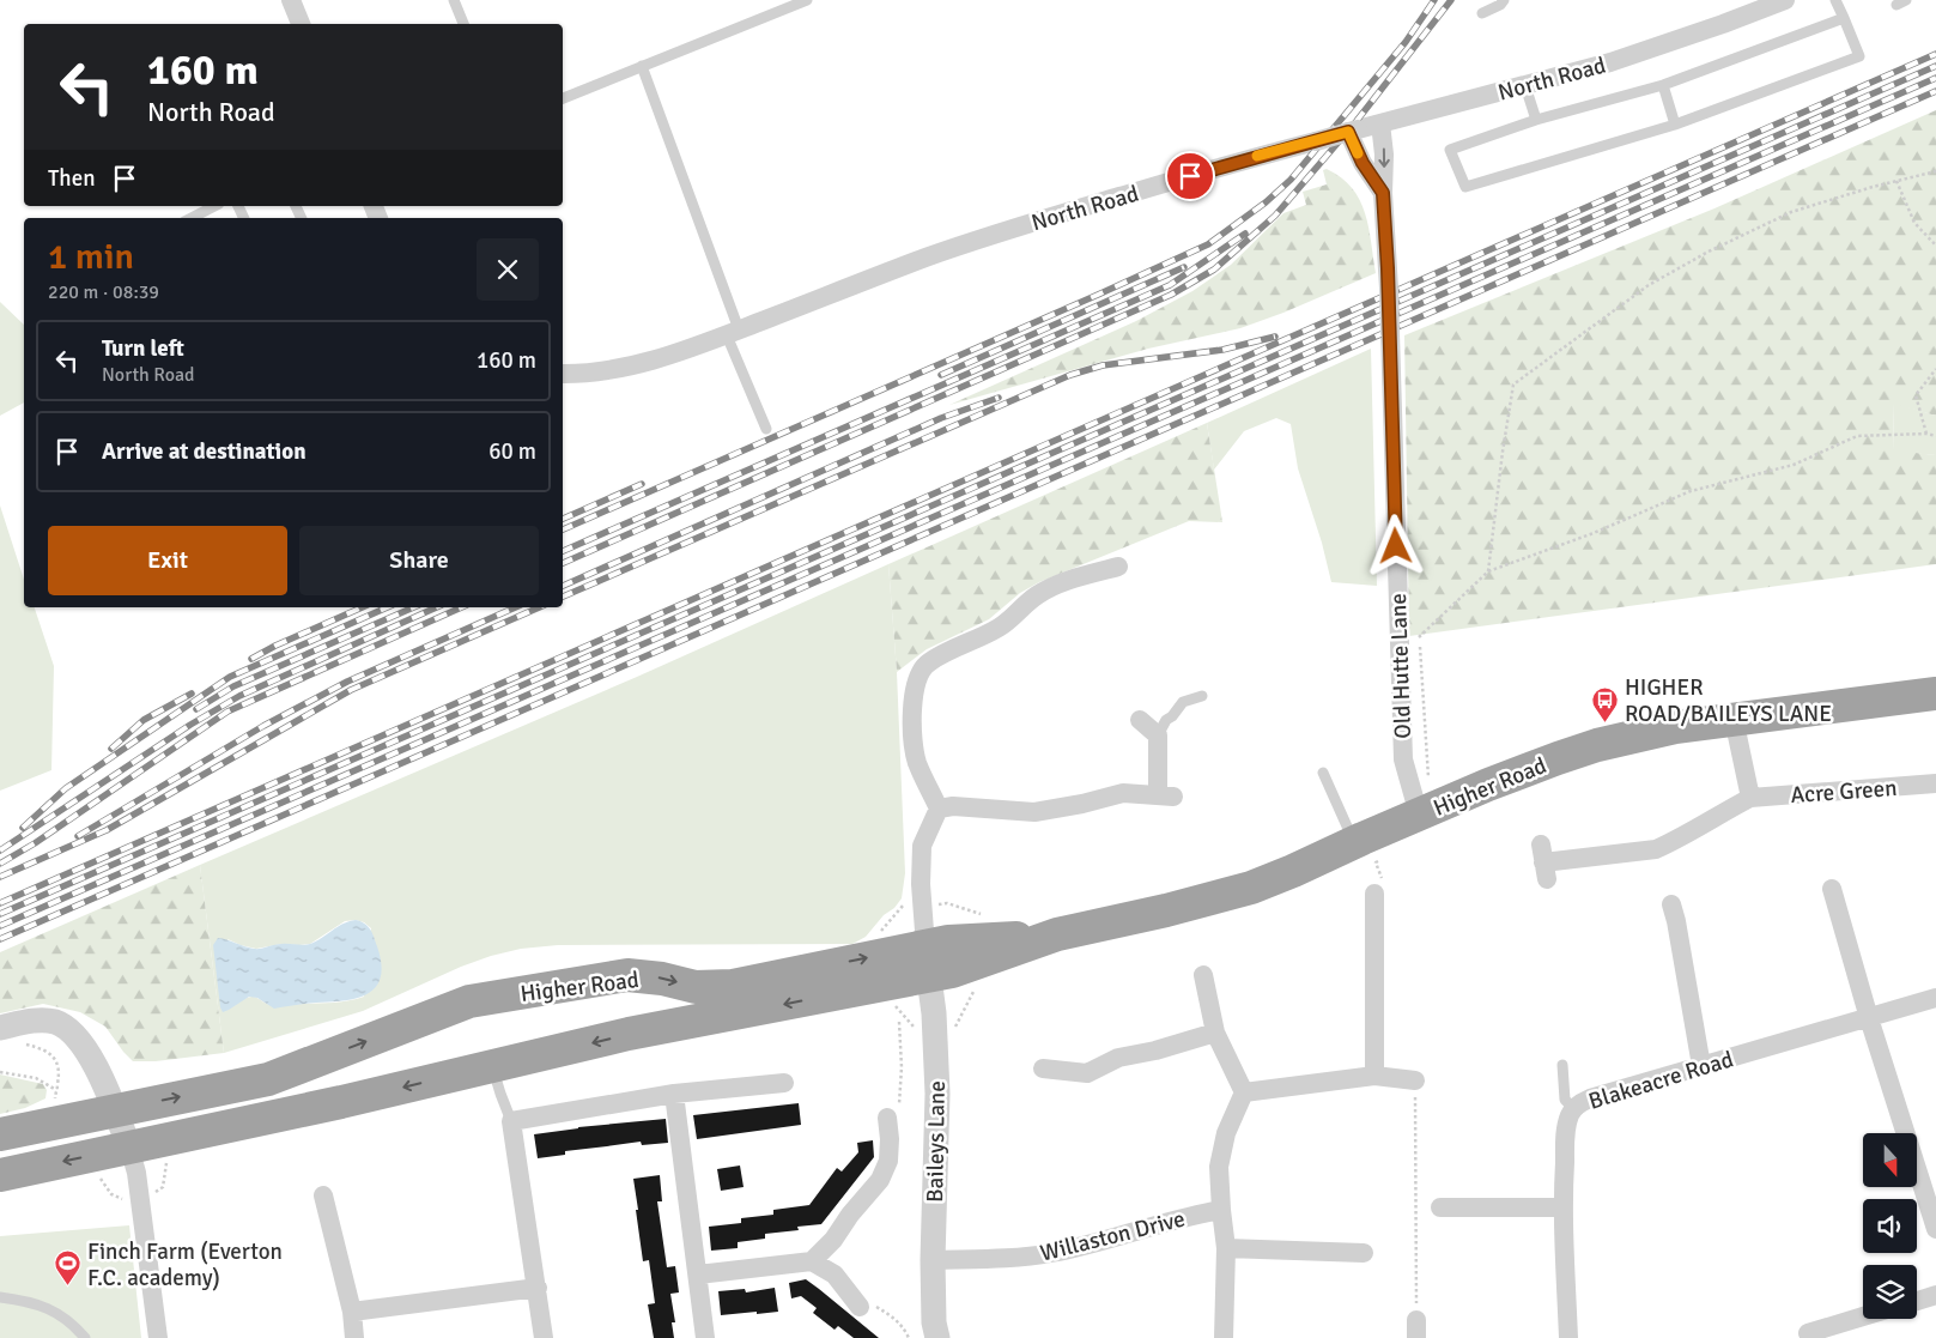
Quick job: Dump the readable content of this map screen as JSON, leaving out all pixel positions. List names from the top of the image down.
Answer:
{
  "streets": {
    "highway": ["Higher Road"],
    "street": [
      "North Road",
      "Old Hutte Lane",
      "Acre Green",
      "Blakeacre Road",
      "Baileys Lane",
      "Willaston Drive"
    ]
  },
  "crossings": [
    ["North Road", "Old Hutte Lane"],
    ["Old Hutte Lane", "Higher Road"],
    ["Higher Road", "Baileys Lane"],
    ["Baileys Lane", "Willaston Drive"]
  ],
  "places": {
    "bus stop": ["HIGHER ROAD/BAILEYS LANE"],
    "sports": ["Finch Farm (Everton F.C. academy)"]
  },
  "north": "bottom",
  "page": {
    "turn": ["160 m", "North Road"],
    "then": "Then",
    "heading": ["1 min", "220 m · 08:39"],
    "list": [
      {
        "name": "Turn left",
        "note": "North Road",
        "value": "160 m"
      },
      {
        "name": "Arrive at destination",
        "value": "60 m"
      }
    ],
    "buttons": ["Exit", "Share"]
  }
}
